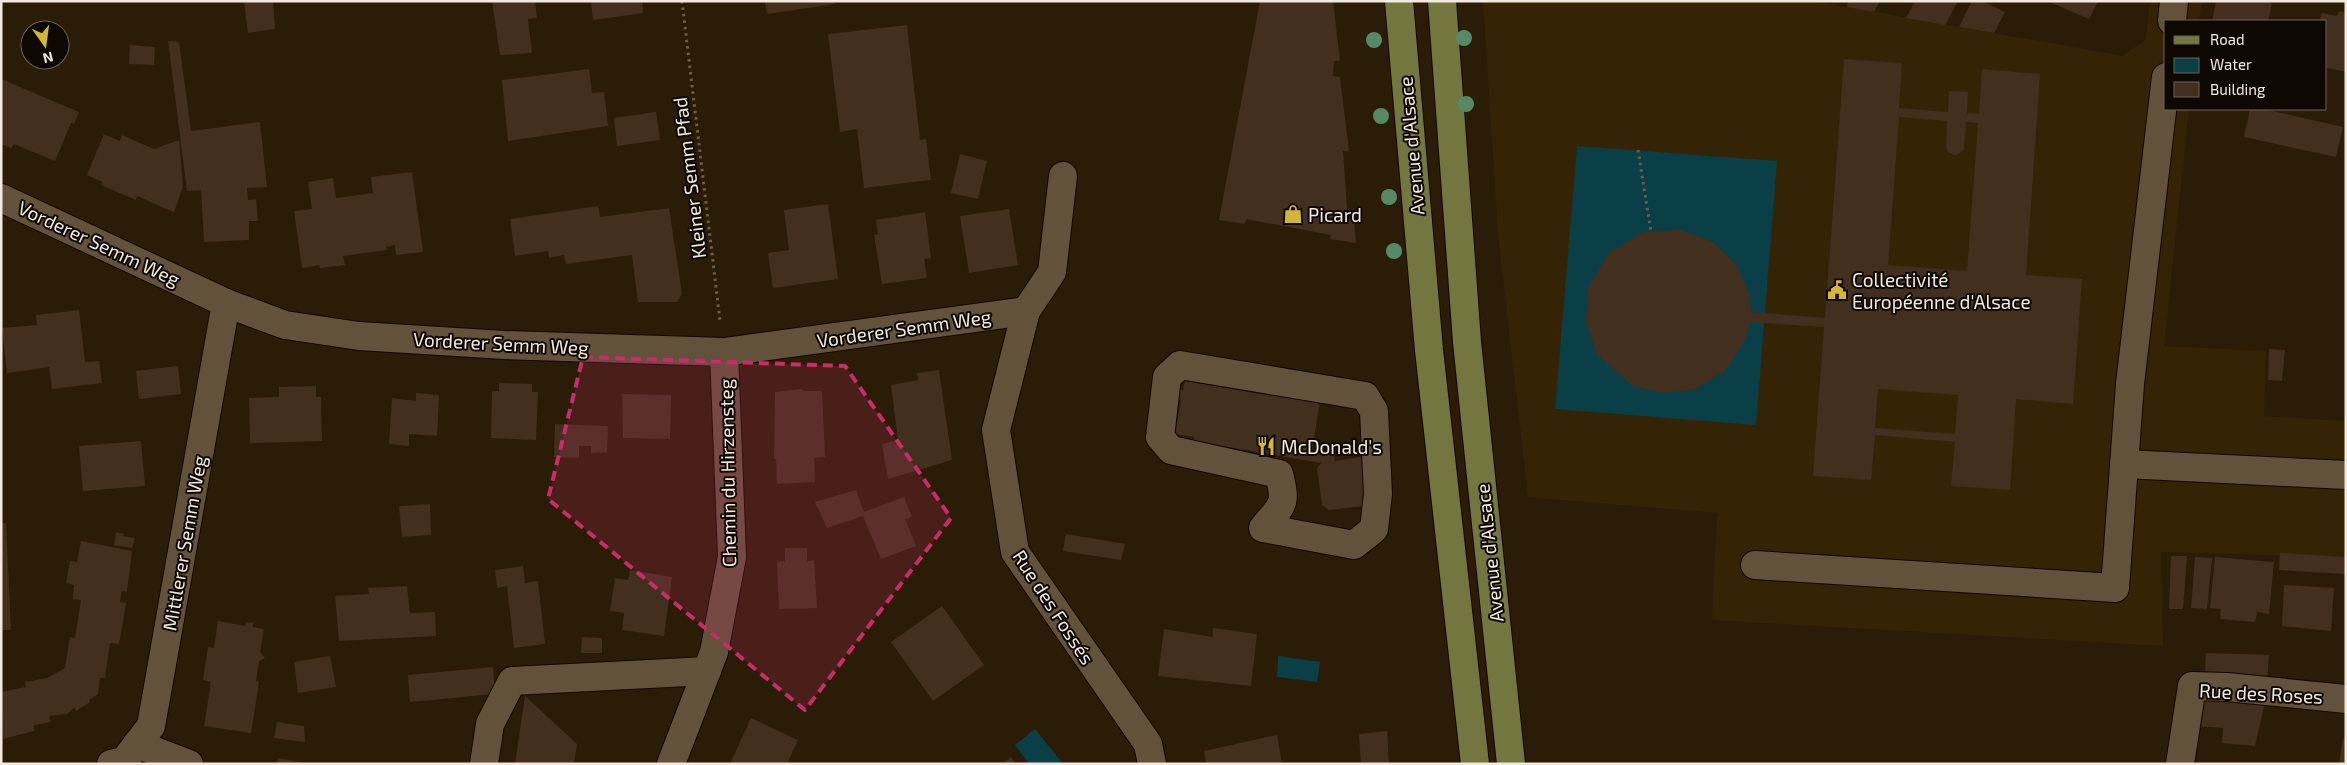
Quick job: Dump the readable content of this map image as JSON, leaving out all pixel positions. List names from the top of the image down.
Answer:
{
  "streets": {
    "main road": ["Avenue d'Alsace"],
    "street": [
      "Vorderer Semm Weg",
      "Chemin du Hirzensteg",
      "Mittlerer Semm Weg",
      "Rue des Fossés",
      "Rue des Roses"
    ],
    "path": ["Kleiner Semm Pfad"]
  },
  "crossings": [
    ["Kleiner Semm Pfad", "Vorderer Semm Weg"],
    ["Kleiner Semm Pfad", "Chemin du Hirzensteg"],
    ["Vorderer Semm Weg", "Chemin du Hirzensteg"],
    ["Vorderer Semm Weg", "Mittlerer Semm Weg"],
    ["Vorderer Semm Weg", "Rue des Fossés"]
  ],
  "places": {
    "shop": ["Picard"],
    "public building": ["Collectivité Européenne d'Alsace"],
    "restaurant": ["McDonald's"]
  },
  "legend": ["Road", "Water", "Building"],
  "north": "bottom"
}
